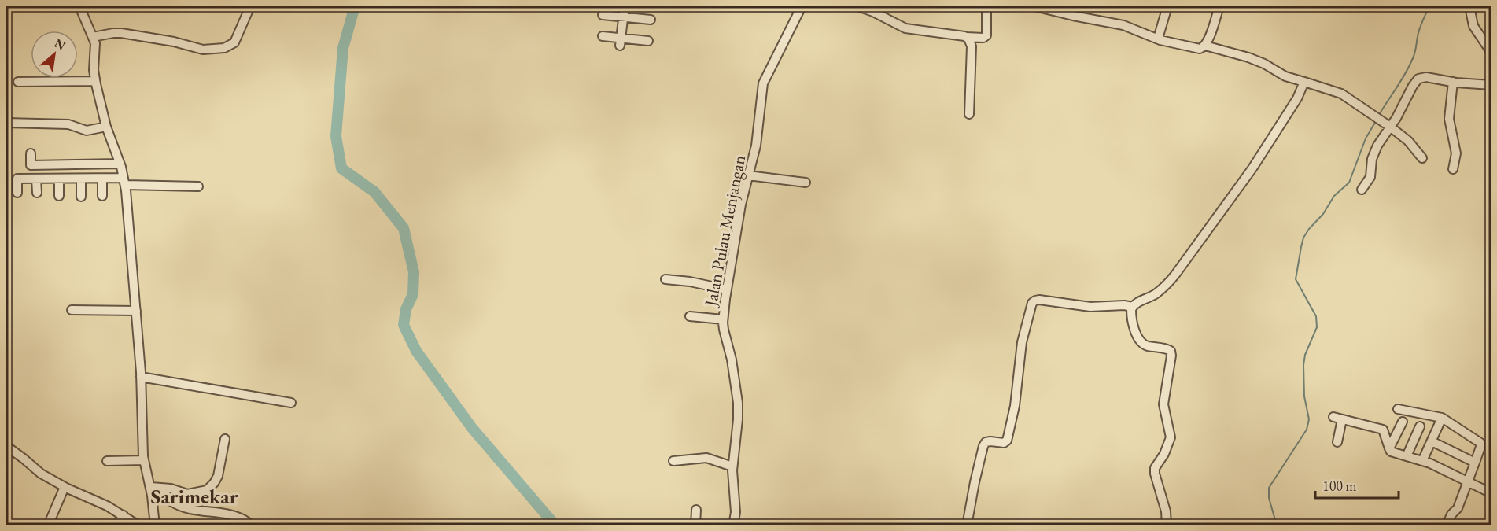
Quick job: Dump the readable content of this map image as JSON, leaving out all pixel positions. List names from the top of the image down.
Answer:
{
  "streets": {
    "street": ["Jalan Pulau Menjangan"]
  },
  "districts": ["Sarimekar"],
  "scale_bar": "100 m",
  "north": "top right"
}
